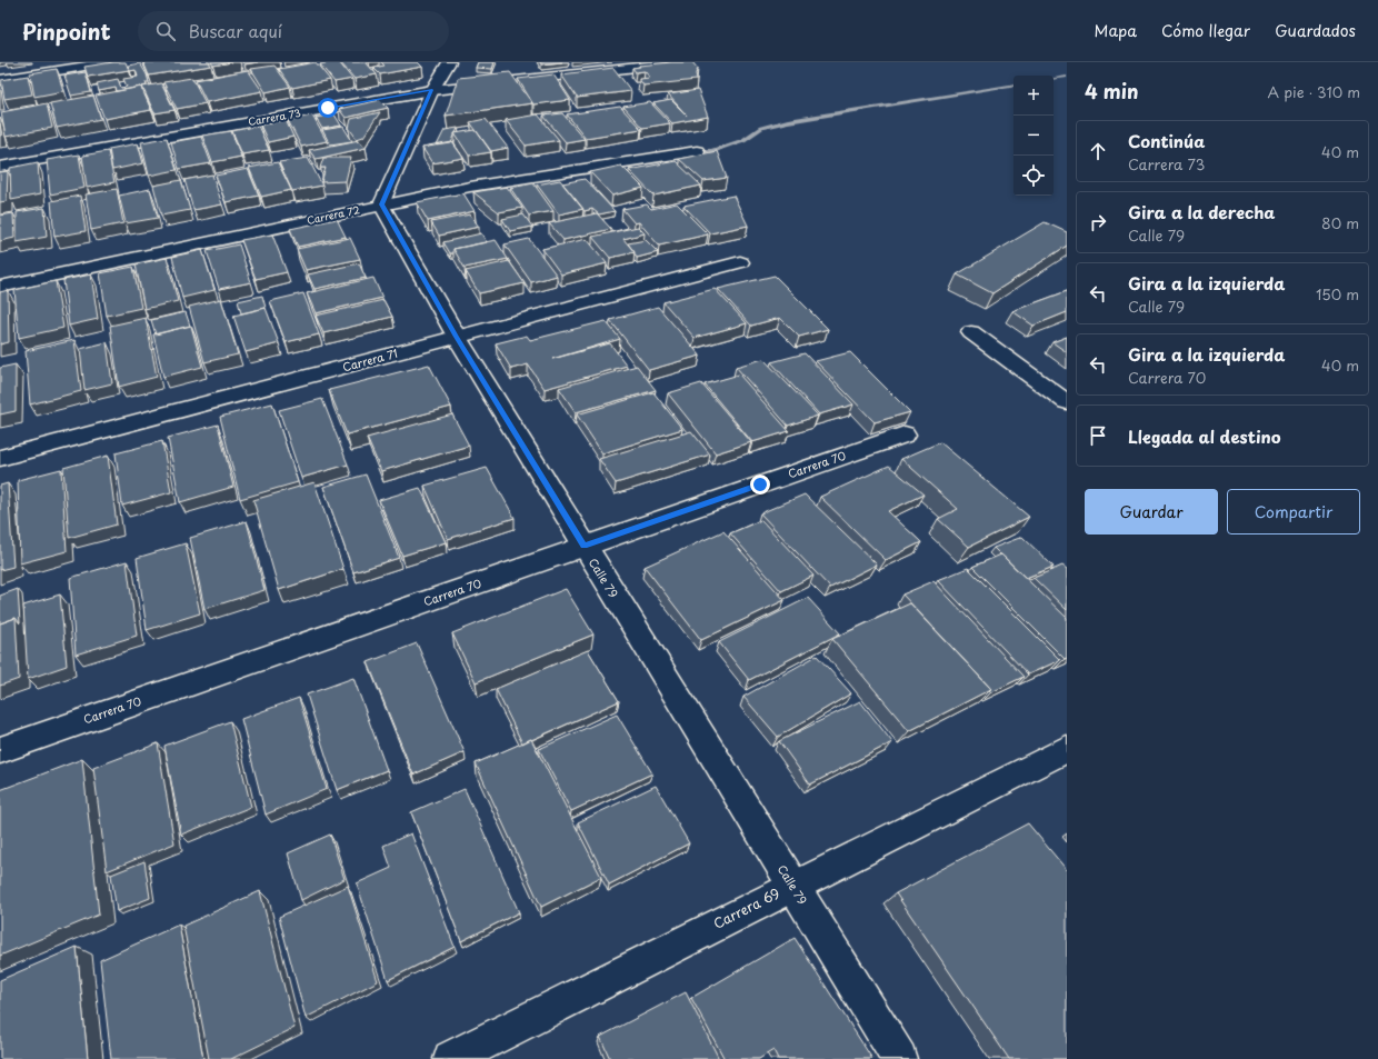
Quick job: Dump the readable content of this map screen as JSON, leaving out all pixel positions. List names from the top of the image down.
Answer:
{
  "streets": {
    "street": [
      "Carrera 73",
      "Carrera 72",
      "Carrera 71",
      "Carrera 70",
      "Calle 79",
      "Carrera 69"
    ]
  },
  "crossings": [
    ["Carrera 72", "Calle 79"],
    ["Carrera 71", "Calle 79"],
    ["Carrera 70", "Calle 79"],
    ["Calle 79", "Carrera 69"]
  ],
  "page": {
    "header": "Pinpoint",
    "search": "Buscar aquí",
    "nav": ["Mapa", "Cómo llegar", "Guardados"],
    "heading": ["4 min", "A pie · 310 m"],
    "map_buttons": ["+", "−"],
    "list": [
      ["Continúa", "Carrera 73", "40 m"],
      ["Gira a la derecha", "Calle 79", "80 m"],
      ["Gira a la izquierda", "Calle 79", "150 m"],
      ["Gira a la izquierda", "Carrera 70", "40 m"],
      "Llegada al destino"
    ],
    "buttons": ["Guardar", "Compartir"]
  }
}
